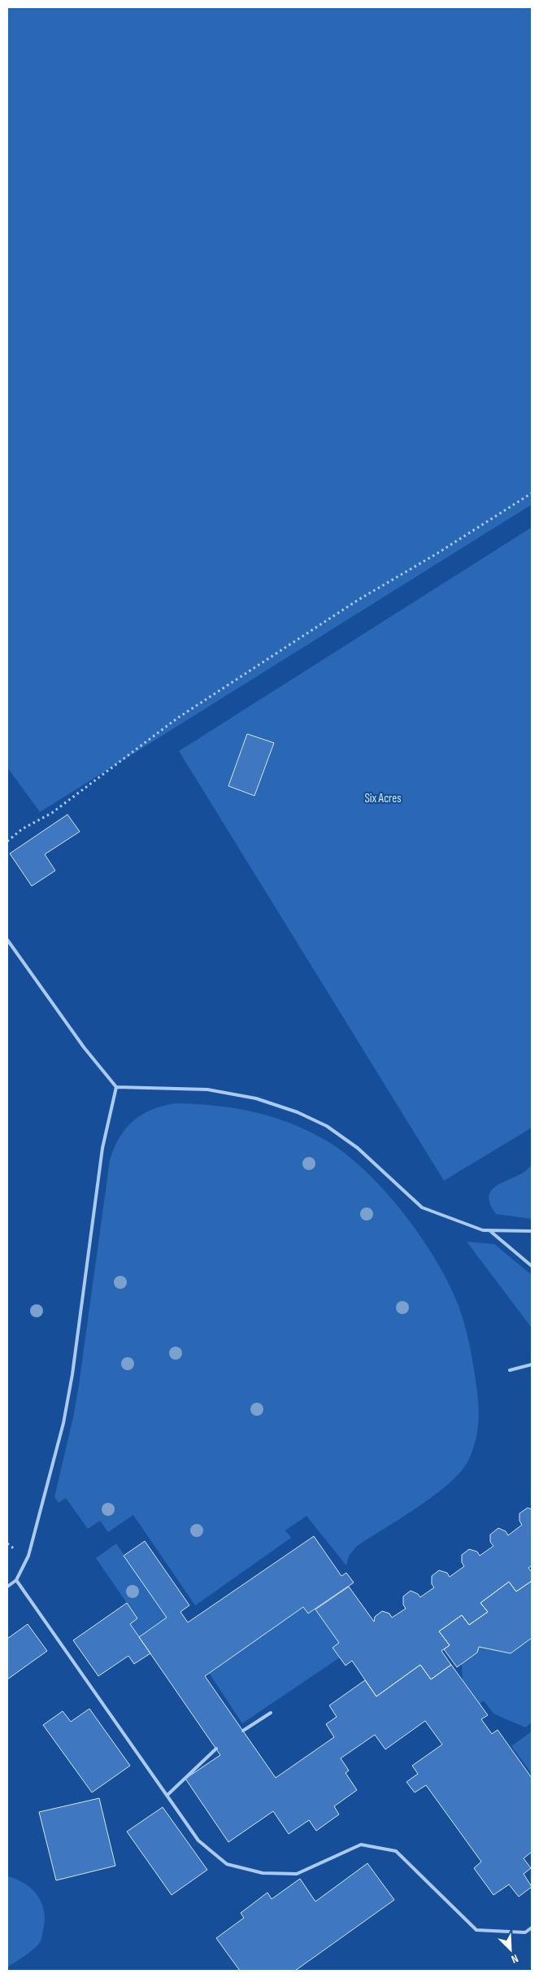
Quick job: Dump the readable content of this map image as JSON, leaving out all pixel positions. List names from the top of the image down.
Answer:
{
  "parks": ["Six Acres"],
  "north": "bottom right"
}
